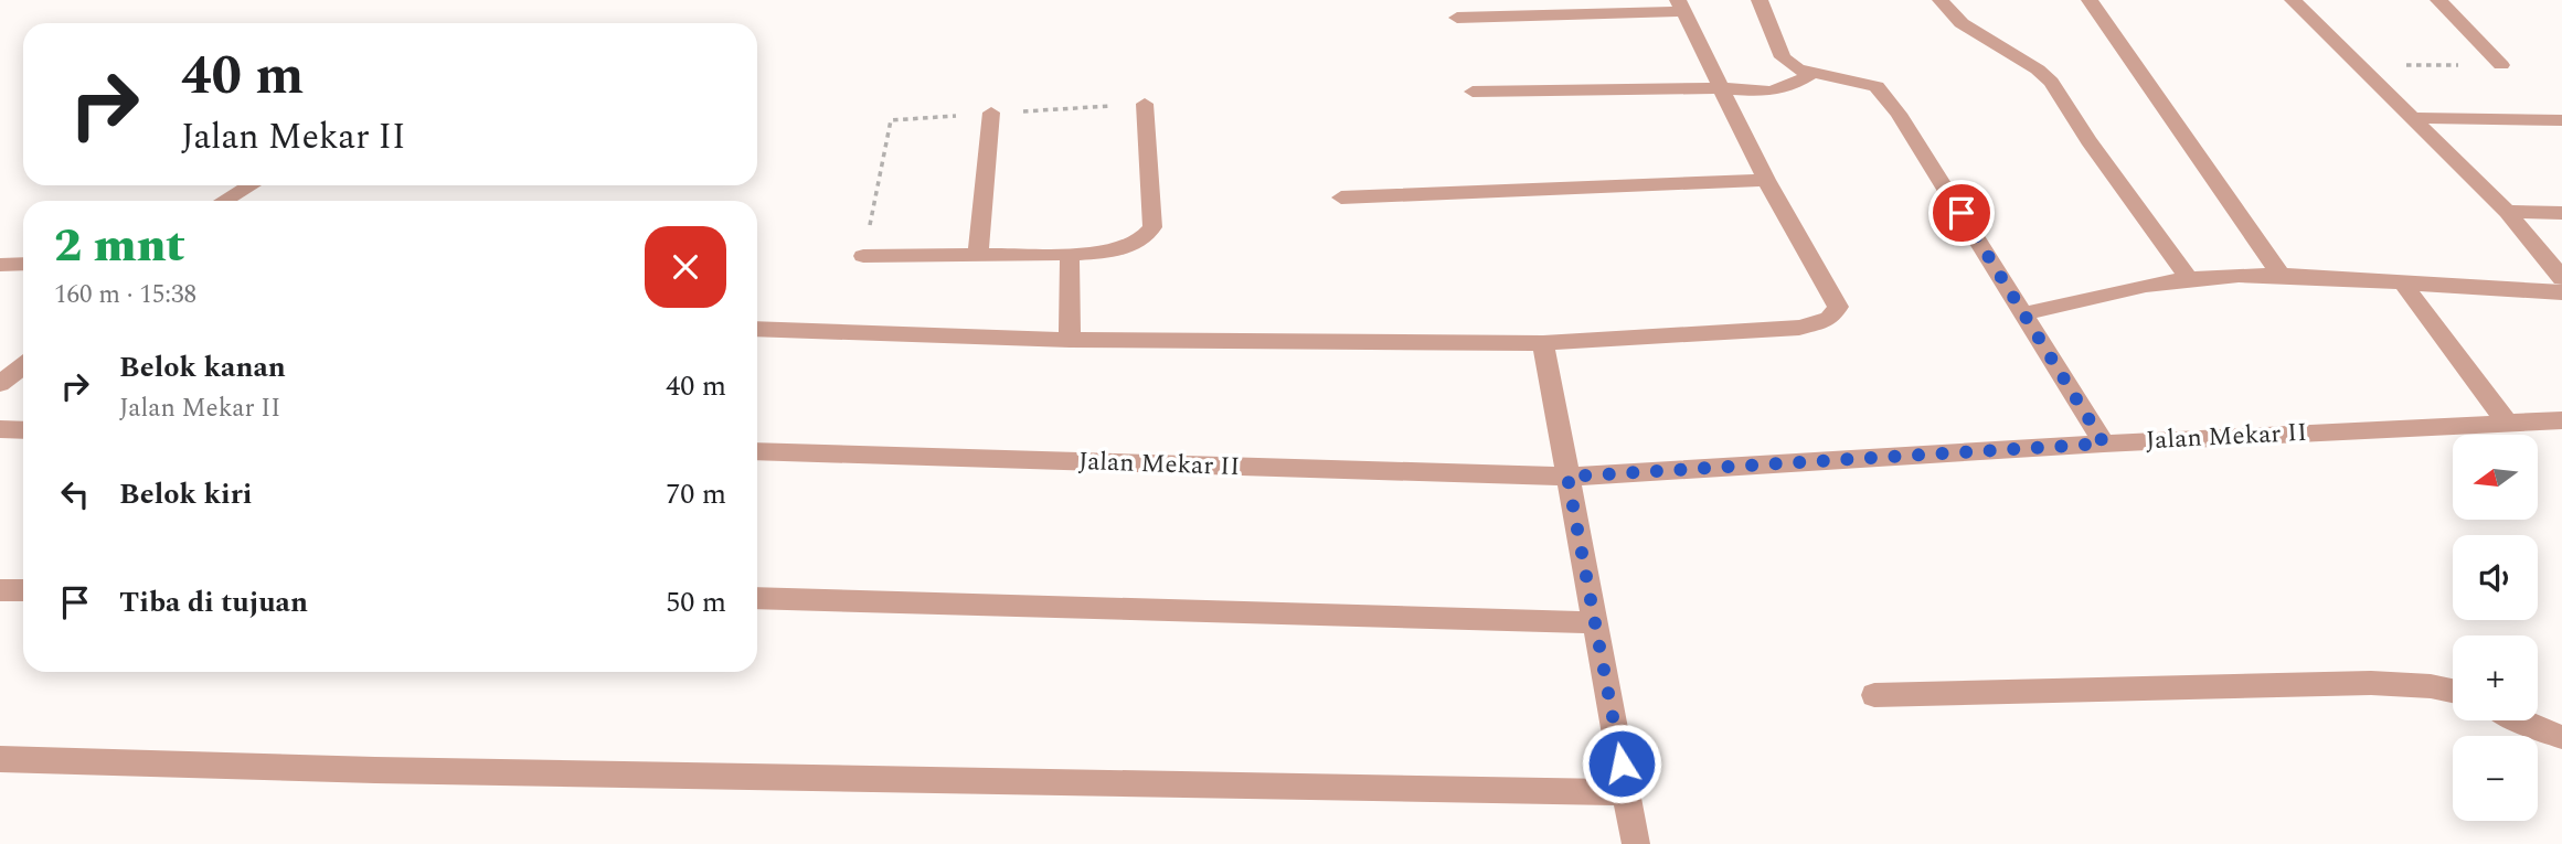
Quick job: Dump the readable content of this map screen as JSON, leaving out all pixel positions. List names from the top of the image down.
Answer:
{
  "streets": {
    "street": ["Jalan Mekar II"]
  },
  "north": "left",
  "page": {
    "turn": ["40 m", "Jalan Mekar II"],
    "heading": ["2 mnt", "160 m · 15:38"],
    "list": [
      {
        "name": "Belok kanan",
        "note": "Jalan Mekar II",
        "value": "40 m"
      },
      {
        "name": "Belok kiri",
        "value": "70 m"
      },
      {
        "name": "Tiba di tujuan",
        "value": "50 m"
      }
    ],
    "map_buttons": ["+", "−"]
  }
}
